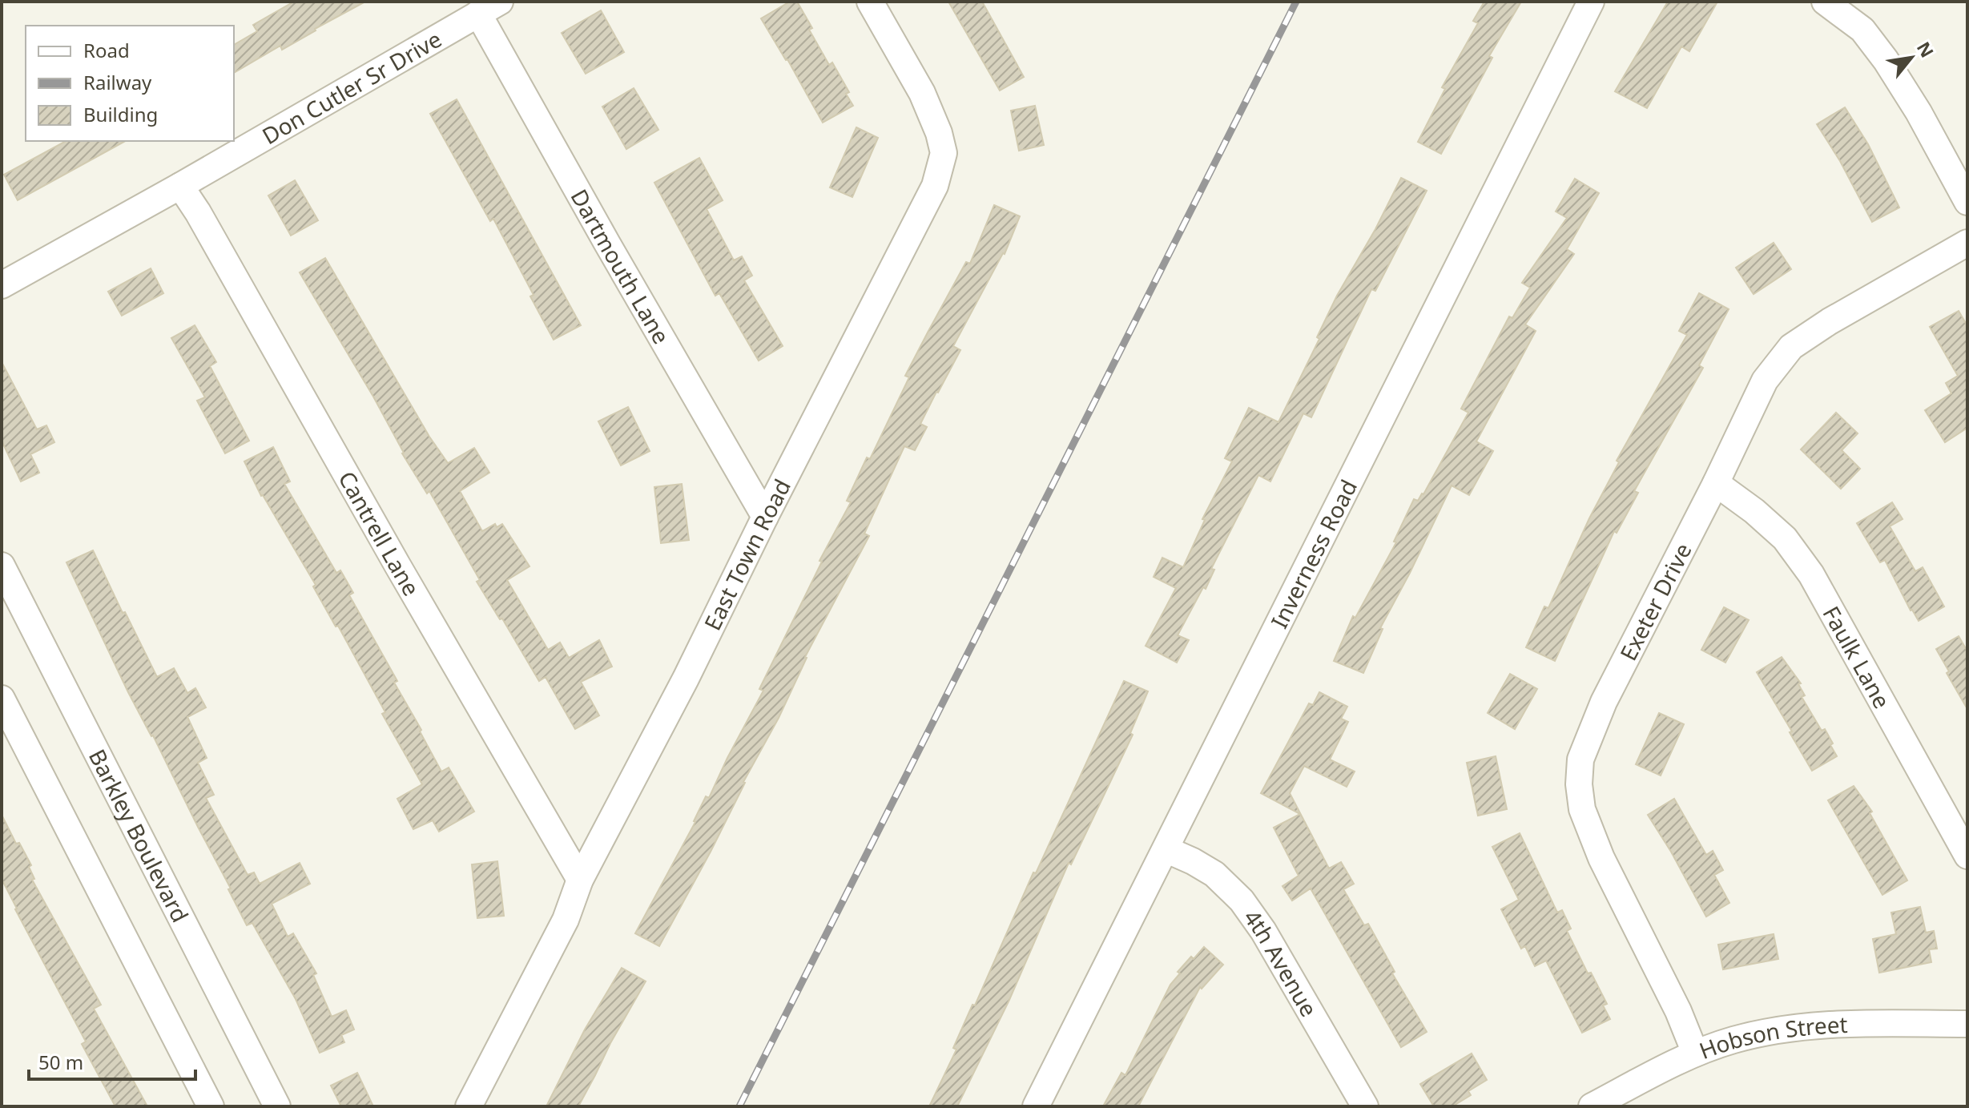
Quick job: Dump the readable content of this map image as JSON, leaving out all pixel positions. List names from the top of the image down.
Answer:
{
  "streets": {
    "street": [
      "Don Cutler Sr Drive",
      "Dartmouth Lane",
      "Cantrell Lane",
      "Inverness Road",
      "East Town Road",
      "Exeter Drive",
      "Faulk Lane",
      "Barkley Boulevard",
      "4th Avenue",
      "Hobson Street"
    ]
  },
  "crossings": [
    ["Don Cutler Sr Drive", "Dartmouth Lane"],
    ["Don Cutler Sr Drive", "Cantrell Lane"],
    ["Dartmouth Lane", "East Town Road"],
    ["Cantrell Lane", "East Town Road"],
    ["Inverness Road", "4th Avenue"],
    ["Exeter Drive", "Faulk Lane"],
    ["Exeter Drive", "Hobson Street"]
  ],
  "legend": ["Road", "Railway", "Building"],
  "scale_bar": "50 m",
  "north": "top right"
}
